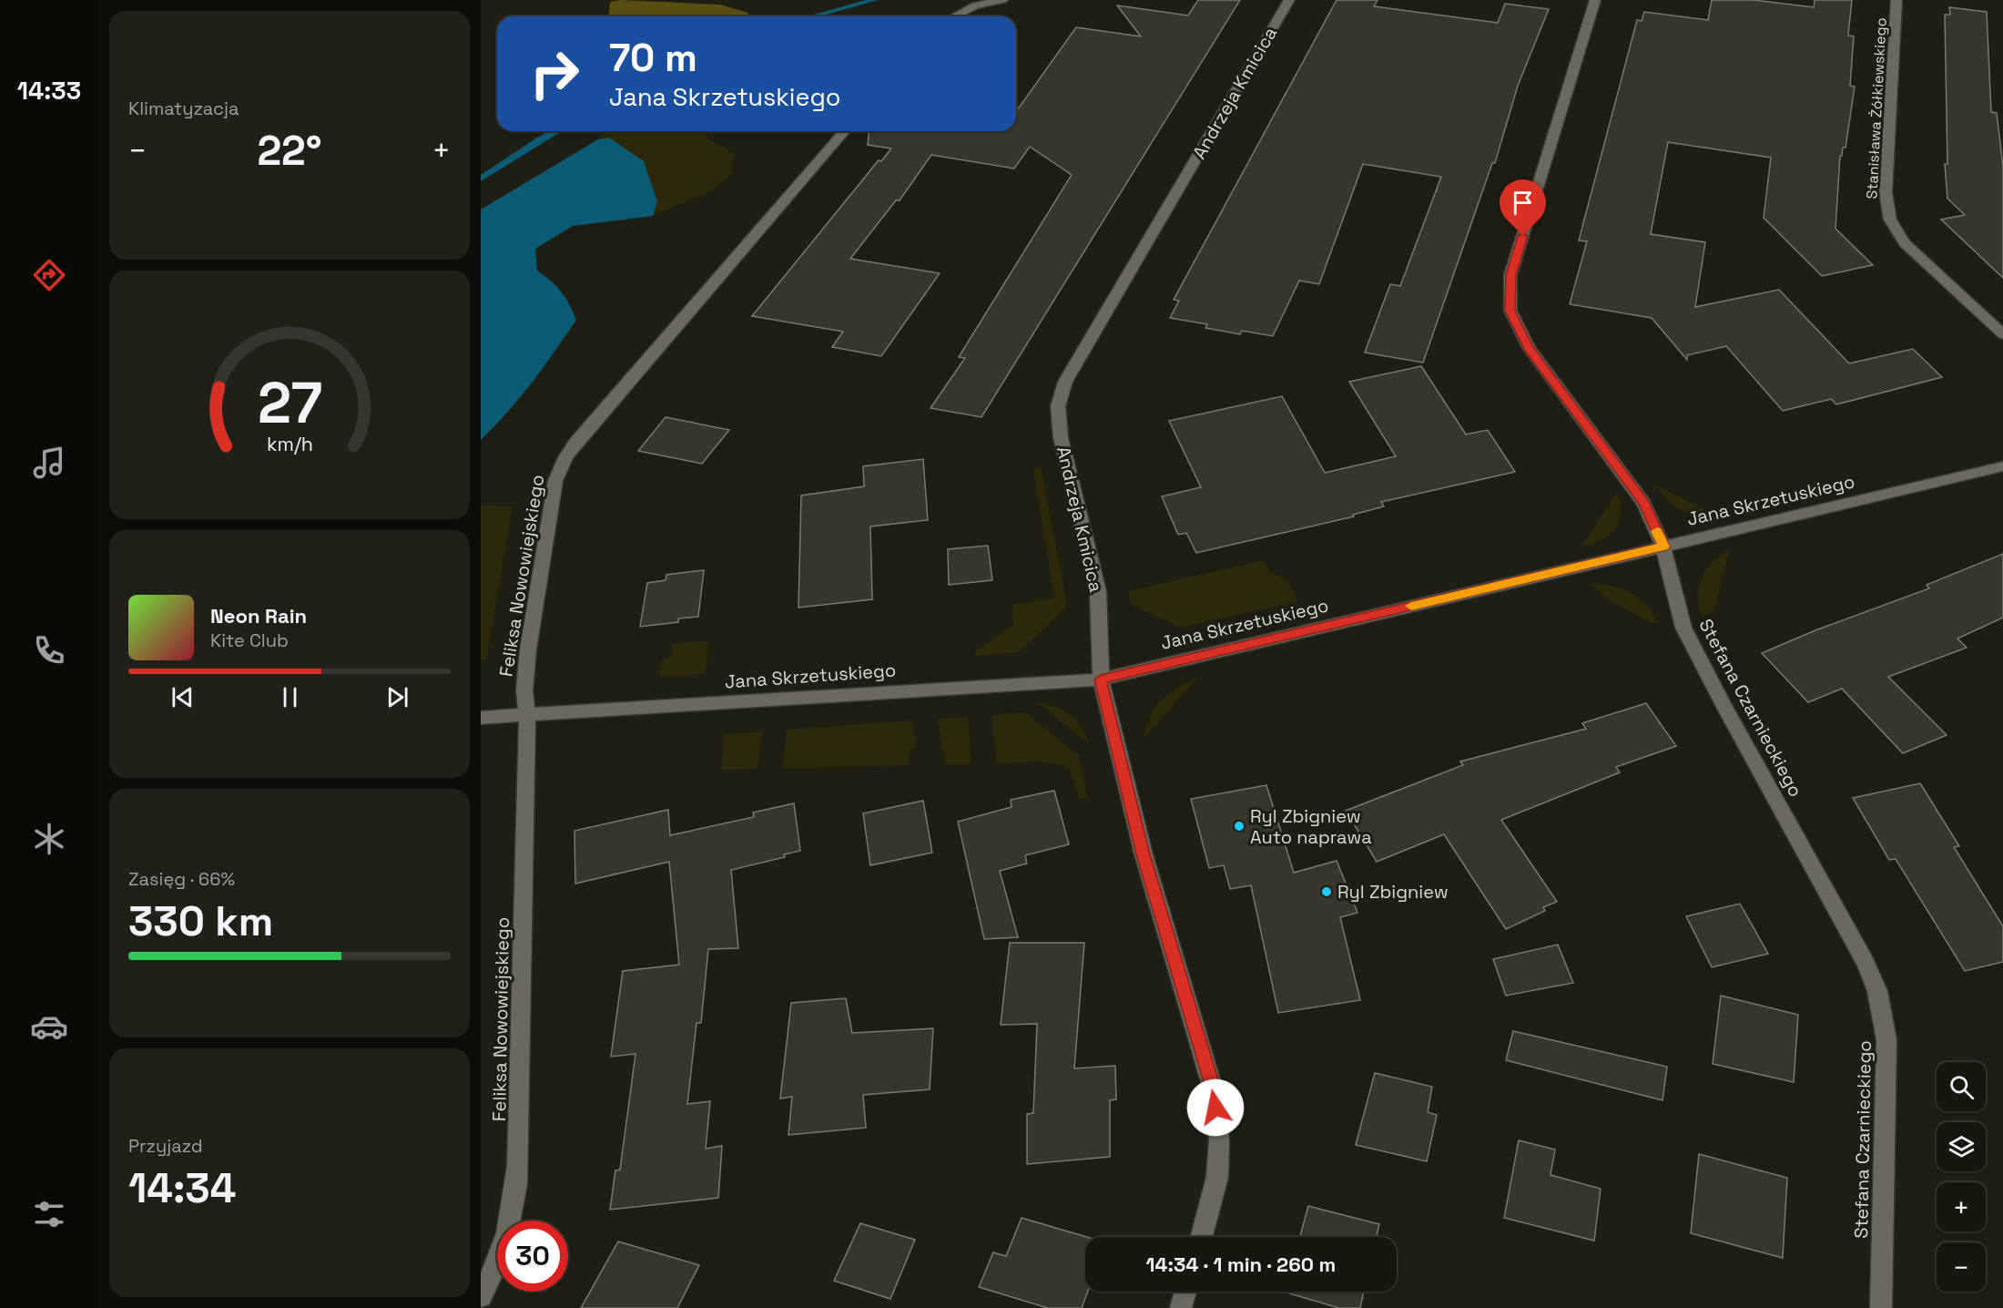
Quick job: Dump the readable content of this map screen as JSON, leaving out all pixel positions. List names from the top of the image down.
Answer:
{
  "streets": {
    "street": [
      "Andrzeja Kmicica",
      "Stanisława Żółkiewskiego",
      "Jana Skrzetuskiego",
      "Feliksa Nowowiejskiego",
      "Stefana Czarnieckiego"
    ]
  },
  "crossings": [
    ["Andrzeja Kmicica", "Jana Skrzetuskiego"],
    ["Jana Skrzetuskiego", "Feliksa Nowowiejskiego"],
    ["Jana Skrzetuskiego", "Stefana Czarnieckiego"]
  ],
  "places": ["Ryl Zbigniew Auto naprawa", "Ryl Zbigniew"],
  "page": {
    "tabs": "14:33",
    "tile": [
      "Klimatyzacja",
      ["Zasięg · 66%", "330 km"],
      ["Przyjazd", "14:34"]
    ],
    "turn": ["70 m", "Jana Skrzetuskiego"],
    "heat": ["−", "22°", "+"],
    "song": ["Neon Rain", "Kite Club"],
    "map_buttons": ["+", "−"],
    "limit": "30",
    "trip": "14:34 · 1 min · 260 m",
    "gauge": ["27", "km/h"]
  }
}
